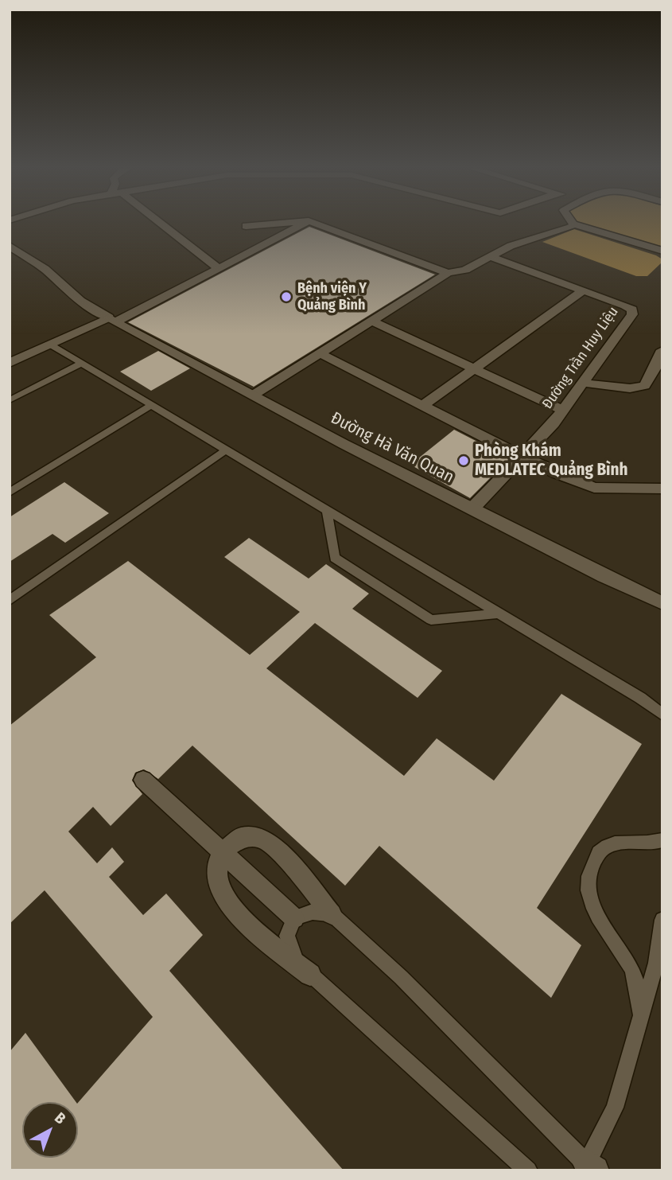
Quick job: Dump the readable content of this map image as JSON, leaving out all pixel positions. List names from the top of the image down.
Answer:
{
  "streets": {
    "street": ["Đường Trần Huy Liệu", "Đường Hà Văn Quan"]
  },
  "crossings": [
    ["Đường Trần Huy Liệu", "Đường Hà Văn Quan"]
  ],
  "places": ["Bệnh viện Y Quảng Bình", "Phòng Khám MEDLATEC Quảng Bình"],
  "north": "top right"
}
